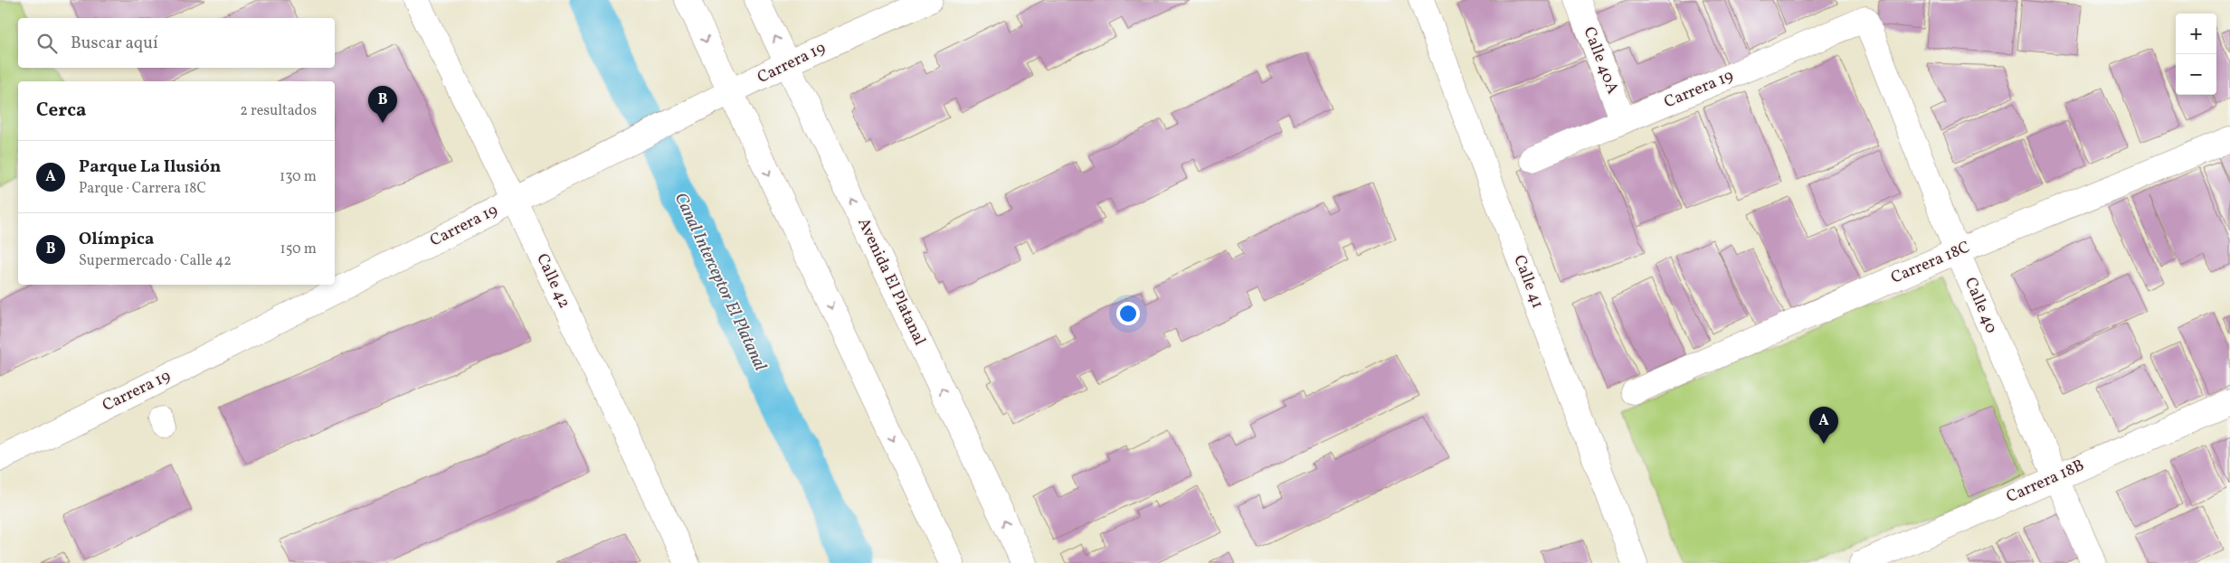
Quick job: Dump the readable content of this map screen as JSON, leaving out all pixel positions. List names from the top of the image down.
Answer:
{
  "streets": {
    "street": [
      "Calle 40A",
      "Carrera 19",
      "Carrera 18C",
      "Calle 42",
      "Avenida El Platanal",
      "Calle 41",
      "Calle 40",
      "Carrera 18B"
    ]
  },
  "crossings": [
    ["Calle 40A", "Carrera 19"],
    ["Carrera 19", "Calle 42"],
    ["Carrera 19", "Avenida El Platanal"],
    ["Carrera 19", "Calle 40"],
    ["Carrera 18C", "Calle 40"],
    ["Calle 40", "Carrera 18B"]
  ],
  "water": ["Canal Interceptor El Platanal"],
  "page": {
    "map_buttons": ["+", "−"],
    "search": "Buscar aquí",
    "heading": ["Cerca", "2 resultados"],
    "pins": ["B", "A"],
    "list": [
      {
        "mark": "A",
        "name": "Parque La Ilusión",
        "note": "Parque · Carrera 18C",
        "value": "130 m"
      },
      {
        "mark": "B",
        "name": "Olímpica",
        "note": "Supermercado · Calle 42",
        "value": "150 m"
      }
    ]
  }
}
